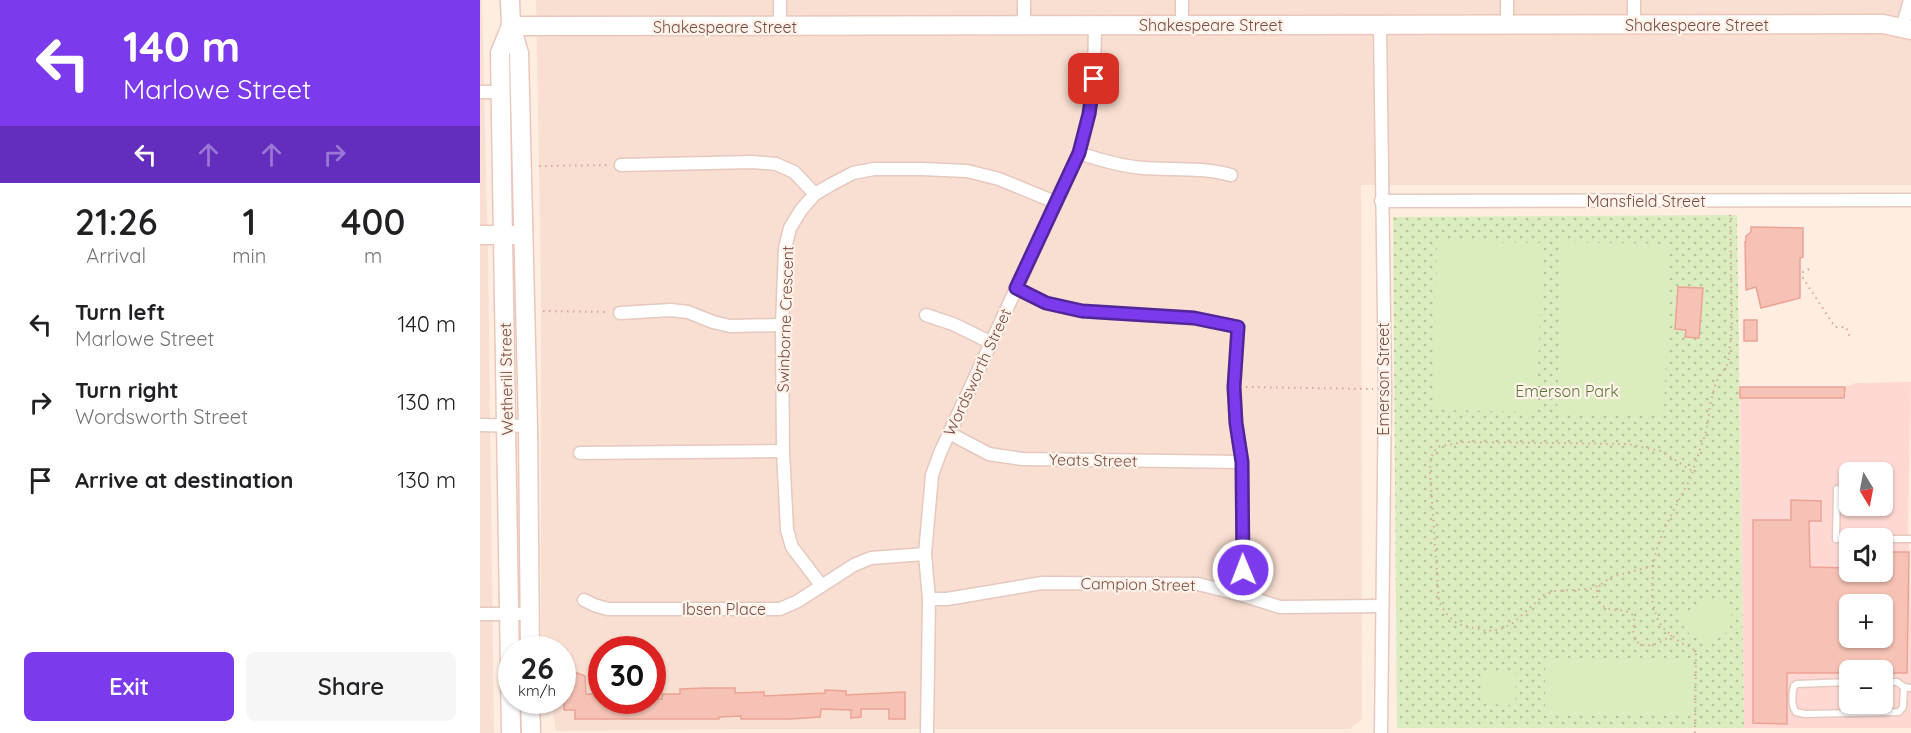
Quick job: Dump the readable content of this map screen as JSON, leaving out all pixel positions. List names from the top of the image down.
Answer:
{
  "streets": {
    "street": [
      "Shakespeare Street",
      "Mansfield Street",
      "Swinborne Crescent",
      "Wordsworth Street",
      "Wetherill Street",
      "Emerson Street",
      "Yeats Street",
      "Campion Street",
      "Ibsen Place"
    ]
  },
  "crossings": [
    ["Shakespeare Street", "Wordsworth Street"],
    ["Shakespeare Street", "Wetherill Street"],
    ["Shakespeare Street", "Emerson Street"],
    ["Mansfield Street", "Emerson Street"],
    ["Swinborne Crescent", "Wordsworth Street"],
    ["Swinborne Crescent", "Ibsen Place"],
    ["Wordsworth Street", "Yeats Street"],
    ["Wordsworth Street", "Campion Street"],
    ["Wordsworth Street", "Ibsen Place"],
    ["Emerson Street", "Campion Street"]
  ],
  "parks": ["Emerson Park"],
  "north": "bottom",
  "page": {
    "turn": ["140 m", "Marlowe Street"],
    "eta": [
      "21:26",
      "Arrival",
      "1",
      "min",
      "400",
      "m"
    ],
    "list": [
      {
        "name": "Turn left",
        "note": "Marlowe Street",
        "value": "140 m"
      },
      {
        "name": "Turn right",
        "note": "Wordsworth Street",
        "value": "130 m"
      },
      {
        "name": "Arrive at destination",
        "value": "130 m"
      }
    ],
    "map_buttons": ["+", "−"],
    "speed": "26 km/h",
    "limit": "30",
    "buttons": ["Exit", "Share"]
  }
}
